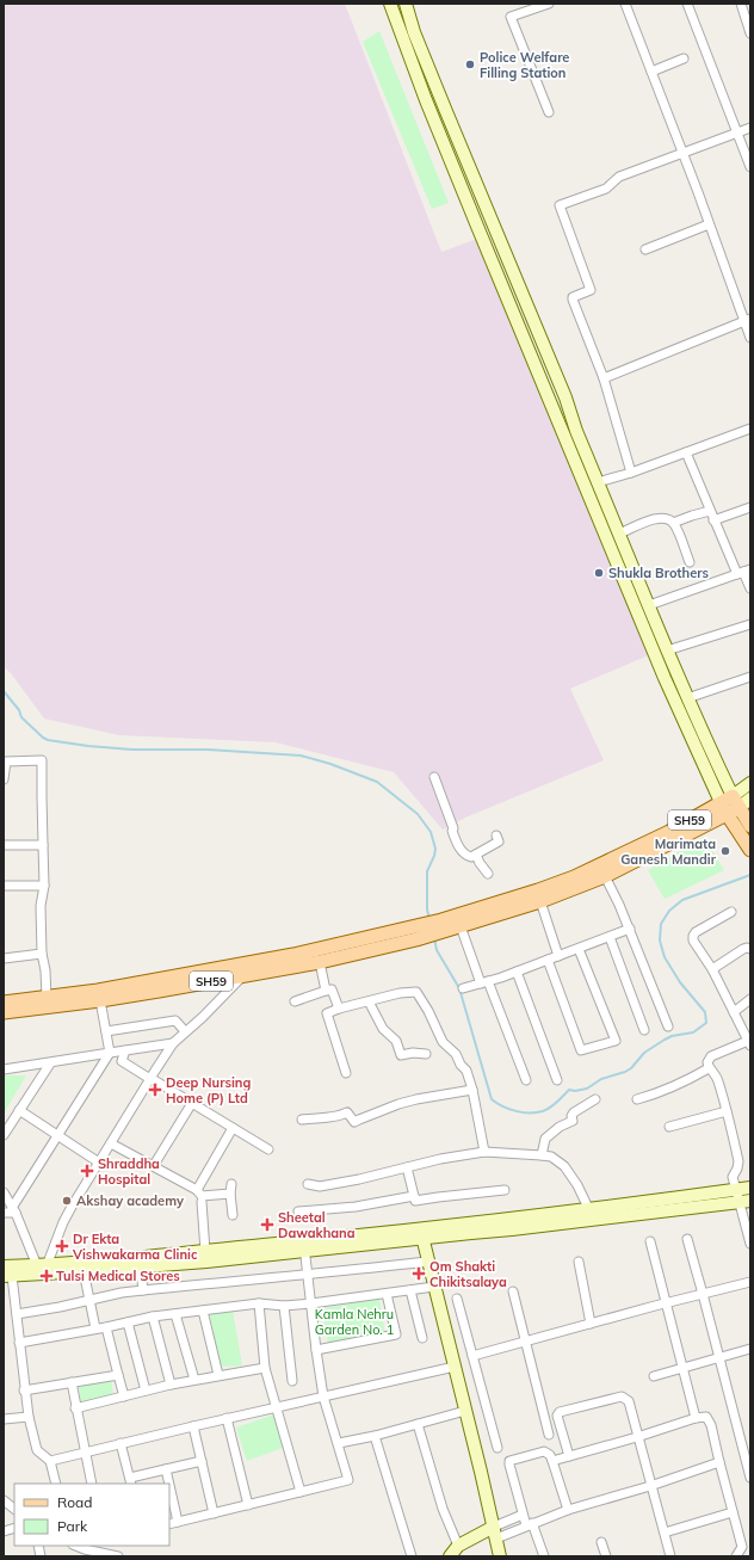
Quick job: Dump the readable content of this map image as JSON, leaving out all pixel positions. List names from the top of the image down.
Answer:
{
  "streets": {
    "main road": ["SH59"]
  },
  "parks": ["Kamla Nehru Garden No. 1"],
  "places": {
    "other": [
      "Police Welfare Filling Station",
      "Shukla Brothers",
      "Marimata Ganesh Mandir",
      "Akshay academy"
    ],
    "health": [
      "Deep Nursing Home (P) Ltd",
      "Shraddha Hospital",
      "Sheetal Dawakhana",
      "Dr Ekta Vishwakarma Clinic",
      "Om Shakti Chikitsalaya",
      "Tulsi Medical Stores"
    ]
  },
  "legend": ["Road", "Park"]
}
